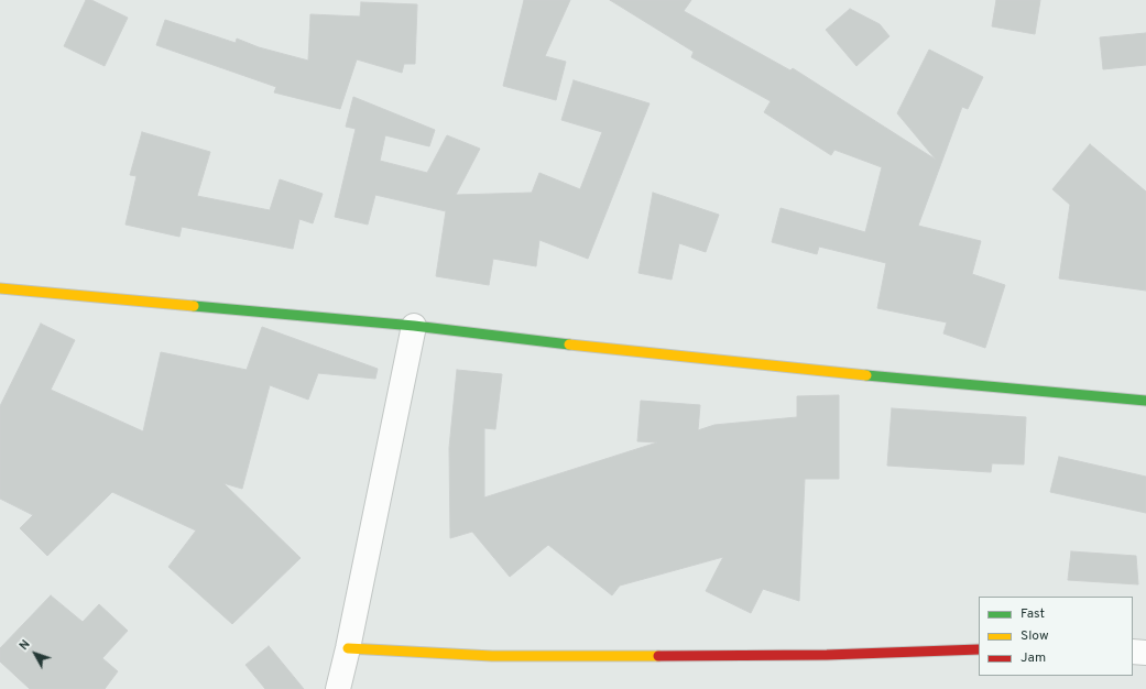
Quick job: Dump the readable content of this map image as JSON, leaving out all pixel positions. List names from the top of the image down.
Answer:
{
  "legend": ["Fast", "Slow", "Jam"],
  "north": "top left"
}
